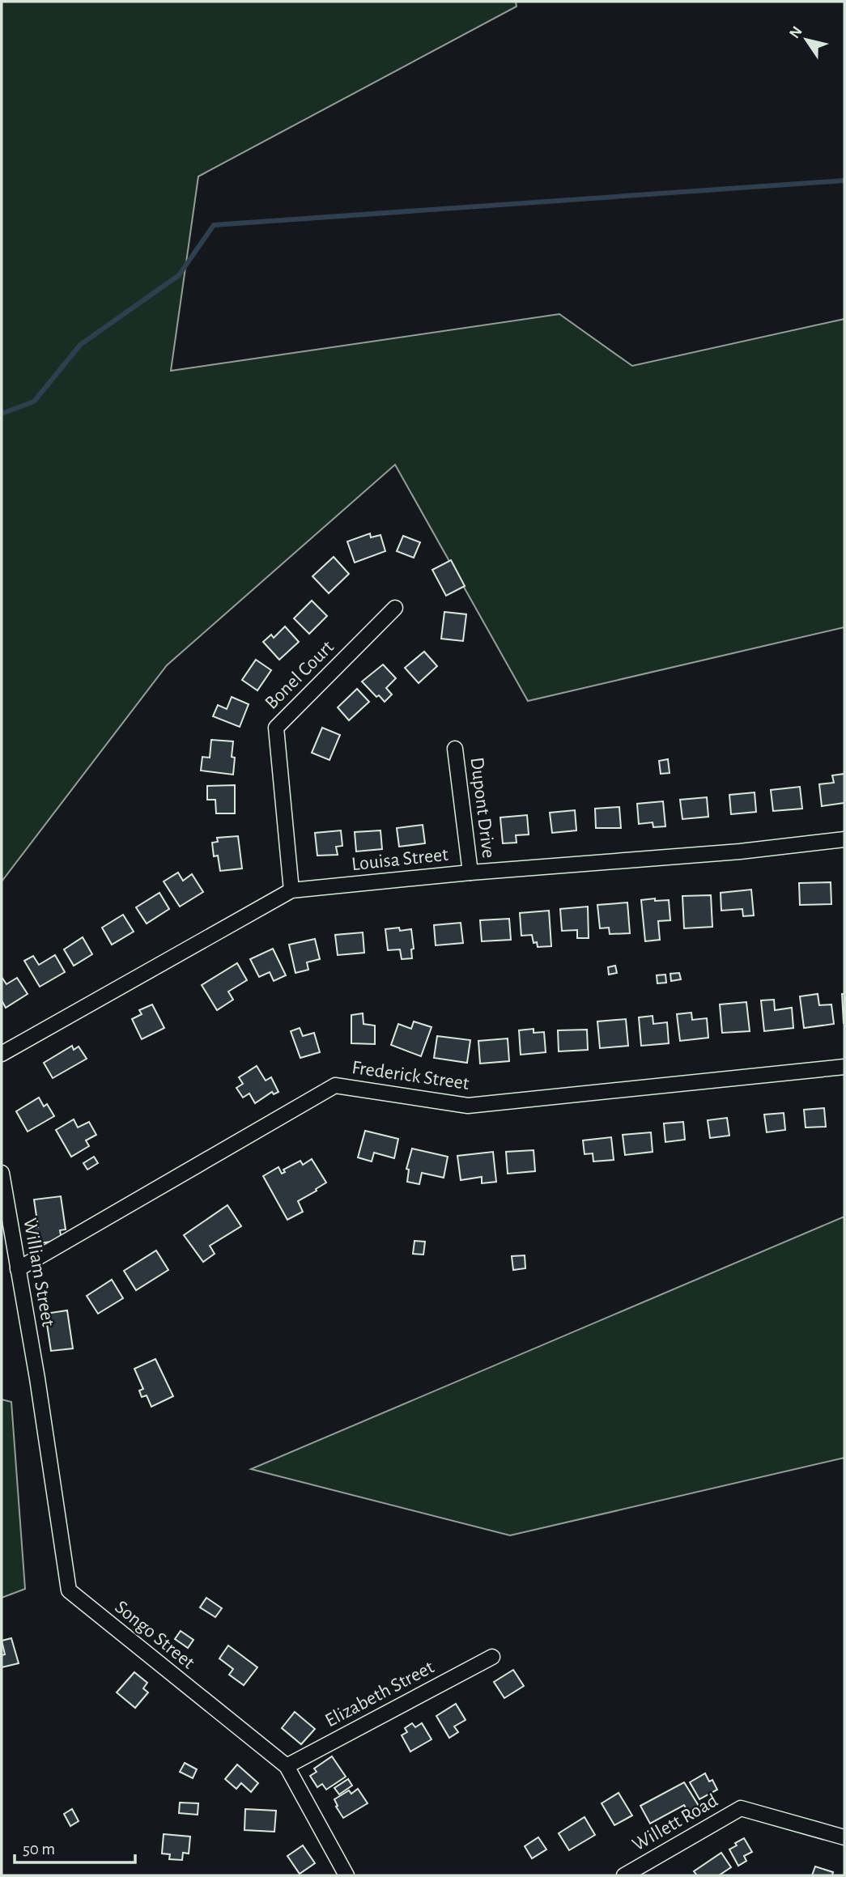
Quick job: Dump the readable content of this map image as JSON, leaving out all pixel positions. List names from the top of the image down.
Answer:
{
  "streets": {
    "street": [
      "Bonel Court",
      "Dupont Drive",
      "Louisa Street",
      "Frederick Street",
      "William Street",
      "Songo Street",
      "Elizabeth Street",
      "Willett Road"
    ]
  },
  "crossings": [
    ["Bonel Court", "Louisa Street"],
    ["Dupont Drive", "Louisa Street"],
    ["Frederick Street", "William Street"],
    ["William Street", "Songo Street"],
    ["Songo Street", "Elizabeth Street"]
  ],
  "scale_bar": "50 m",
  "north": "top left"
}
